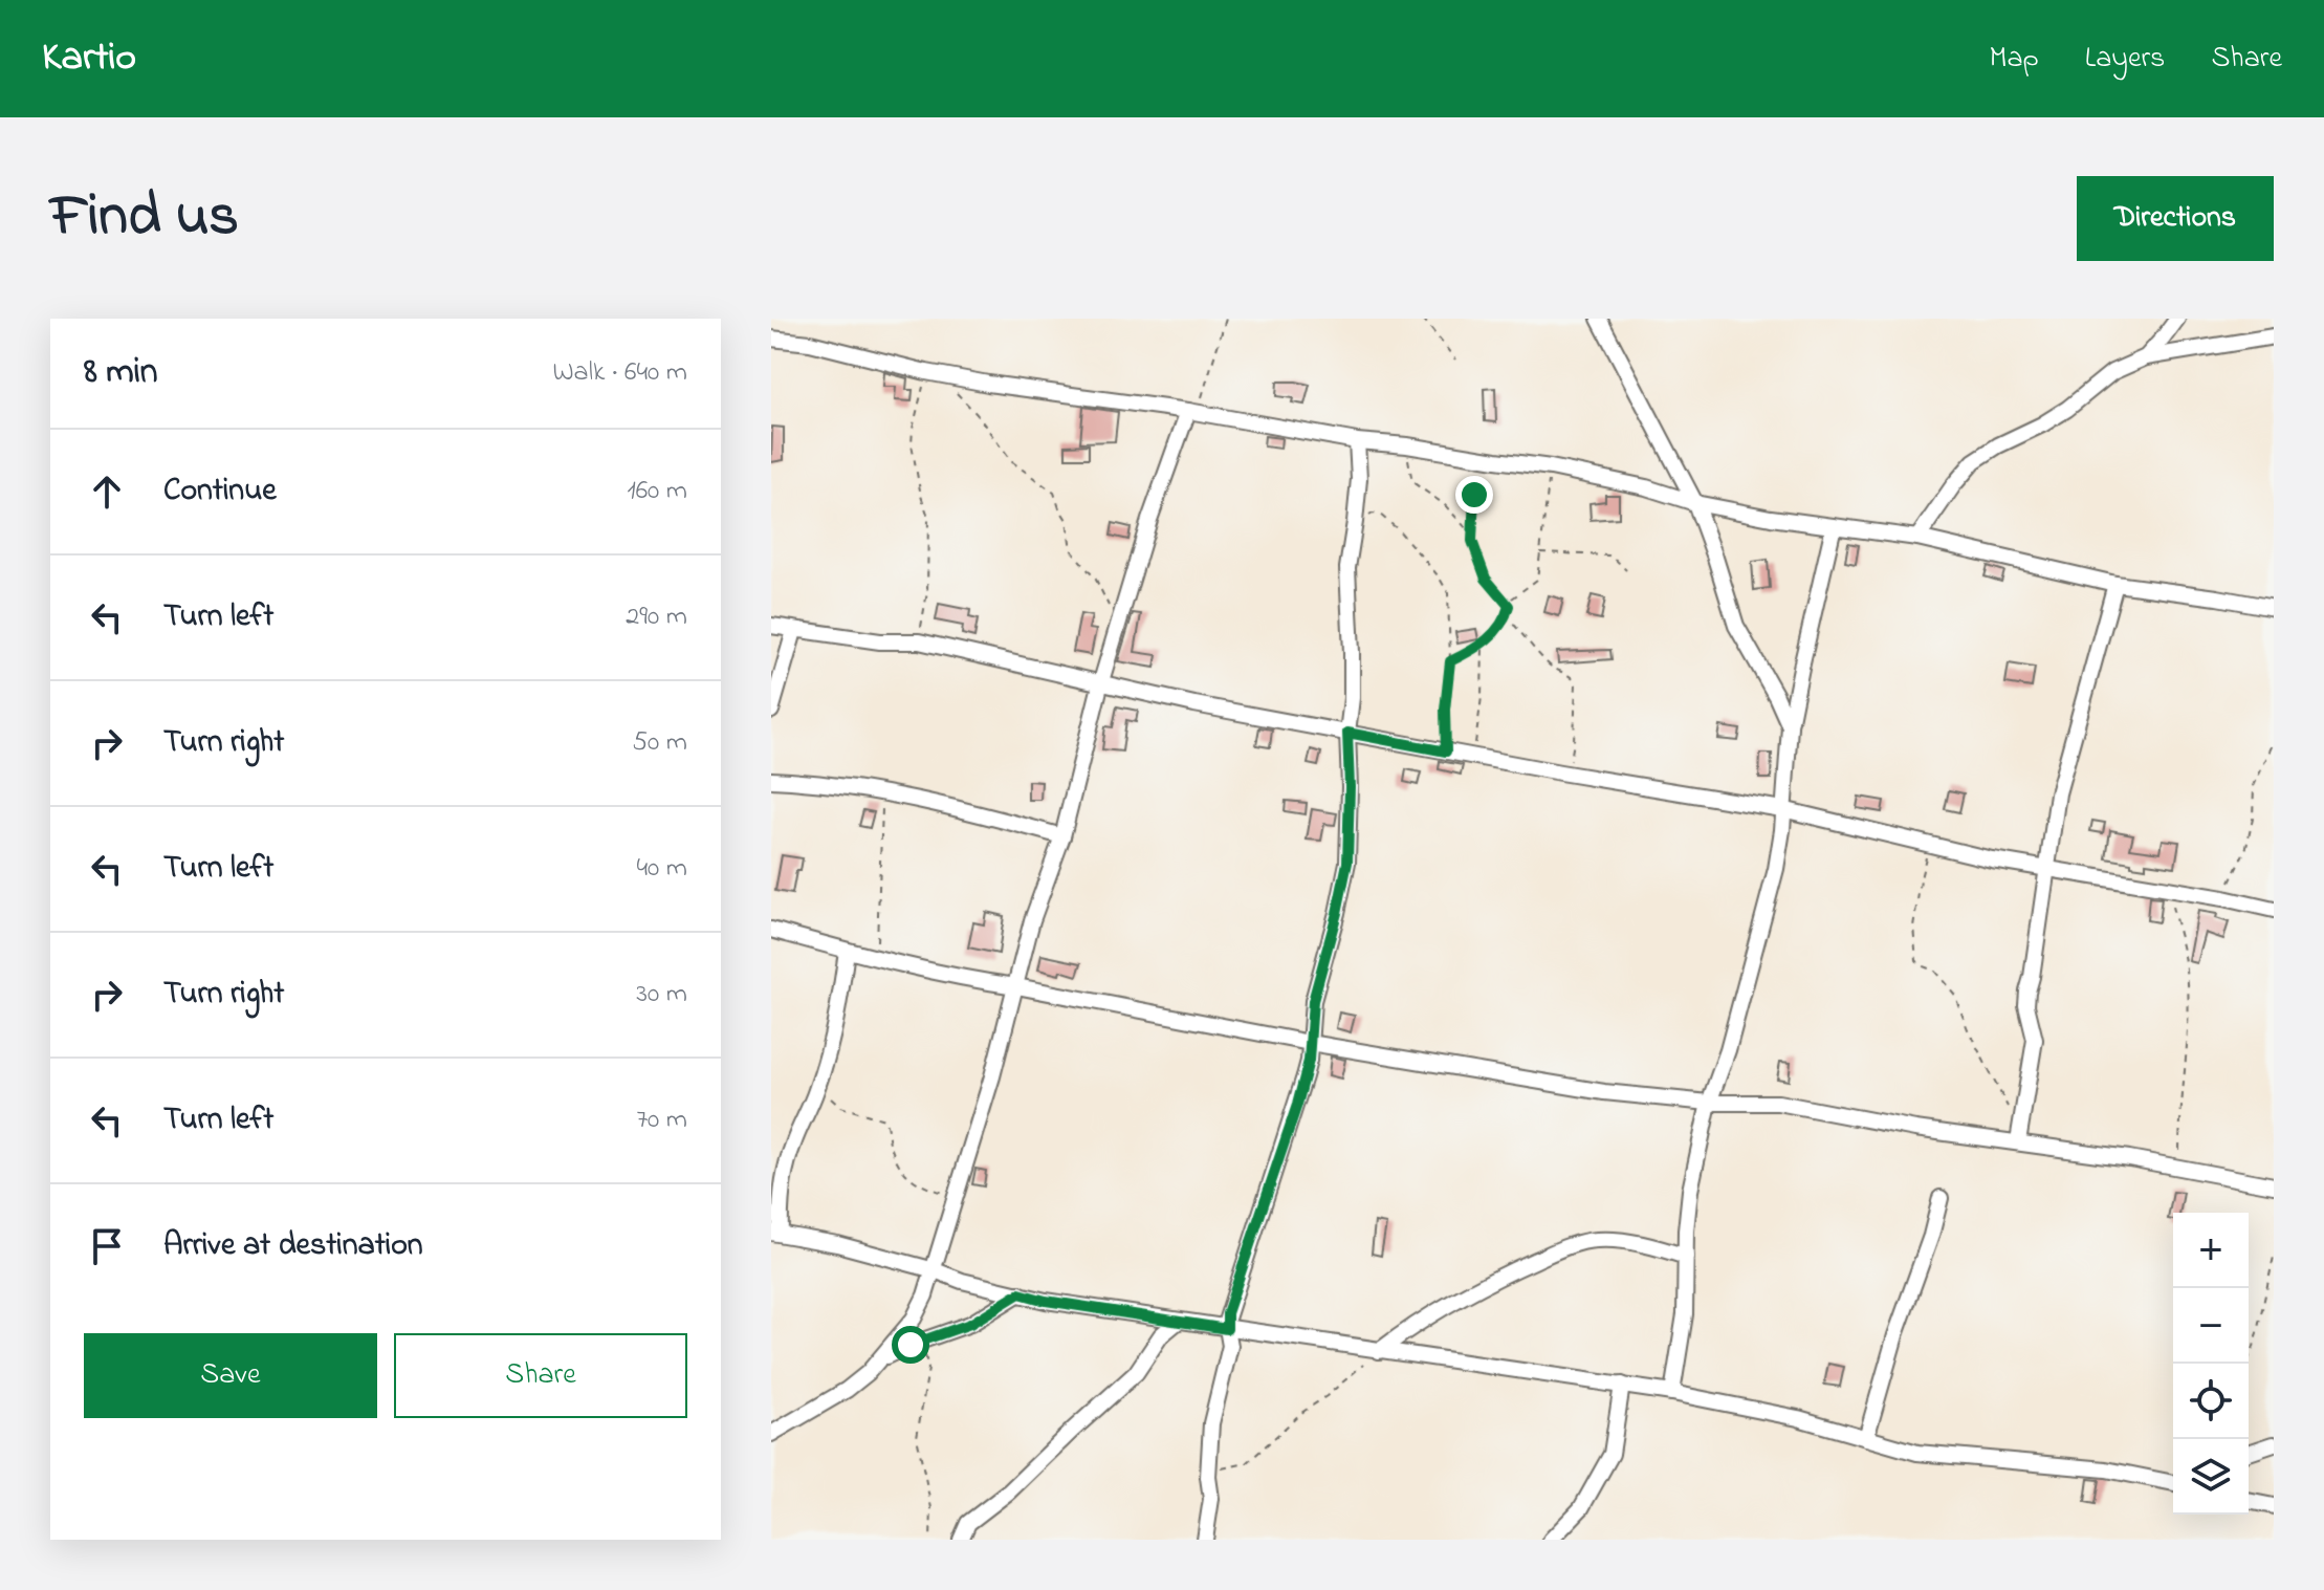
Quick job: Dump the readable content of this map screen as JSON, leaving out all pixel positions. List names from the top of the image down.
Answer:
{
  "page": {
    "header": "Kartio",
    "nav": ["Map", "Layers", "Share"],
    "title": "Find us",
    "buttons": [
      "Directions",
      ["Save", "Share"]
    ],
    "heading": ["8 min", "Walk · 640 m"],
    "list": [
      ["Continue", "160 m"],
      ["Turn left", "290 m"],
      ["Turn right", "50 m"],
      ["Turn left", "40 m"],
      ["Turn right", "30 m"],
      ["Turn left", "70 m"],
      "Arrive at destination"
    ],
    "map_buttons": ["+", "−"]
  }
}
